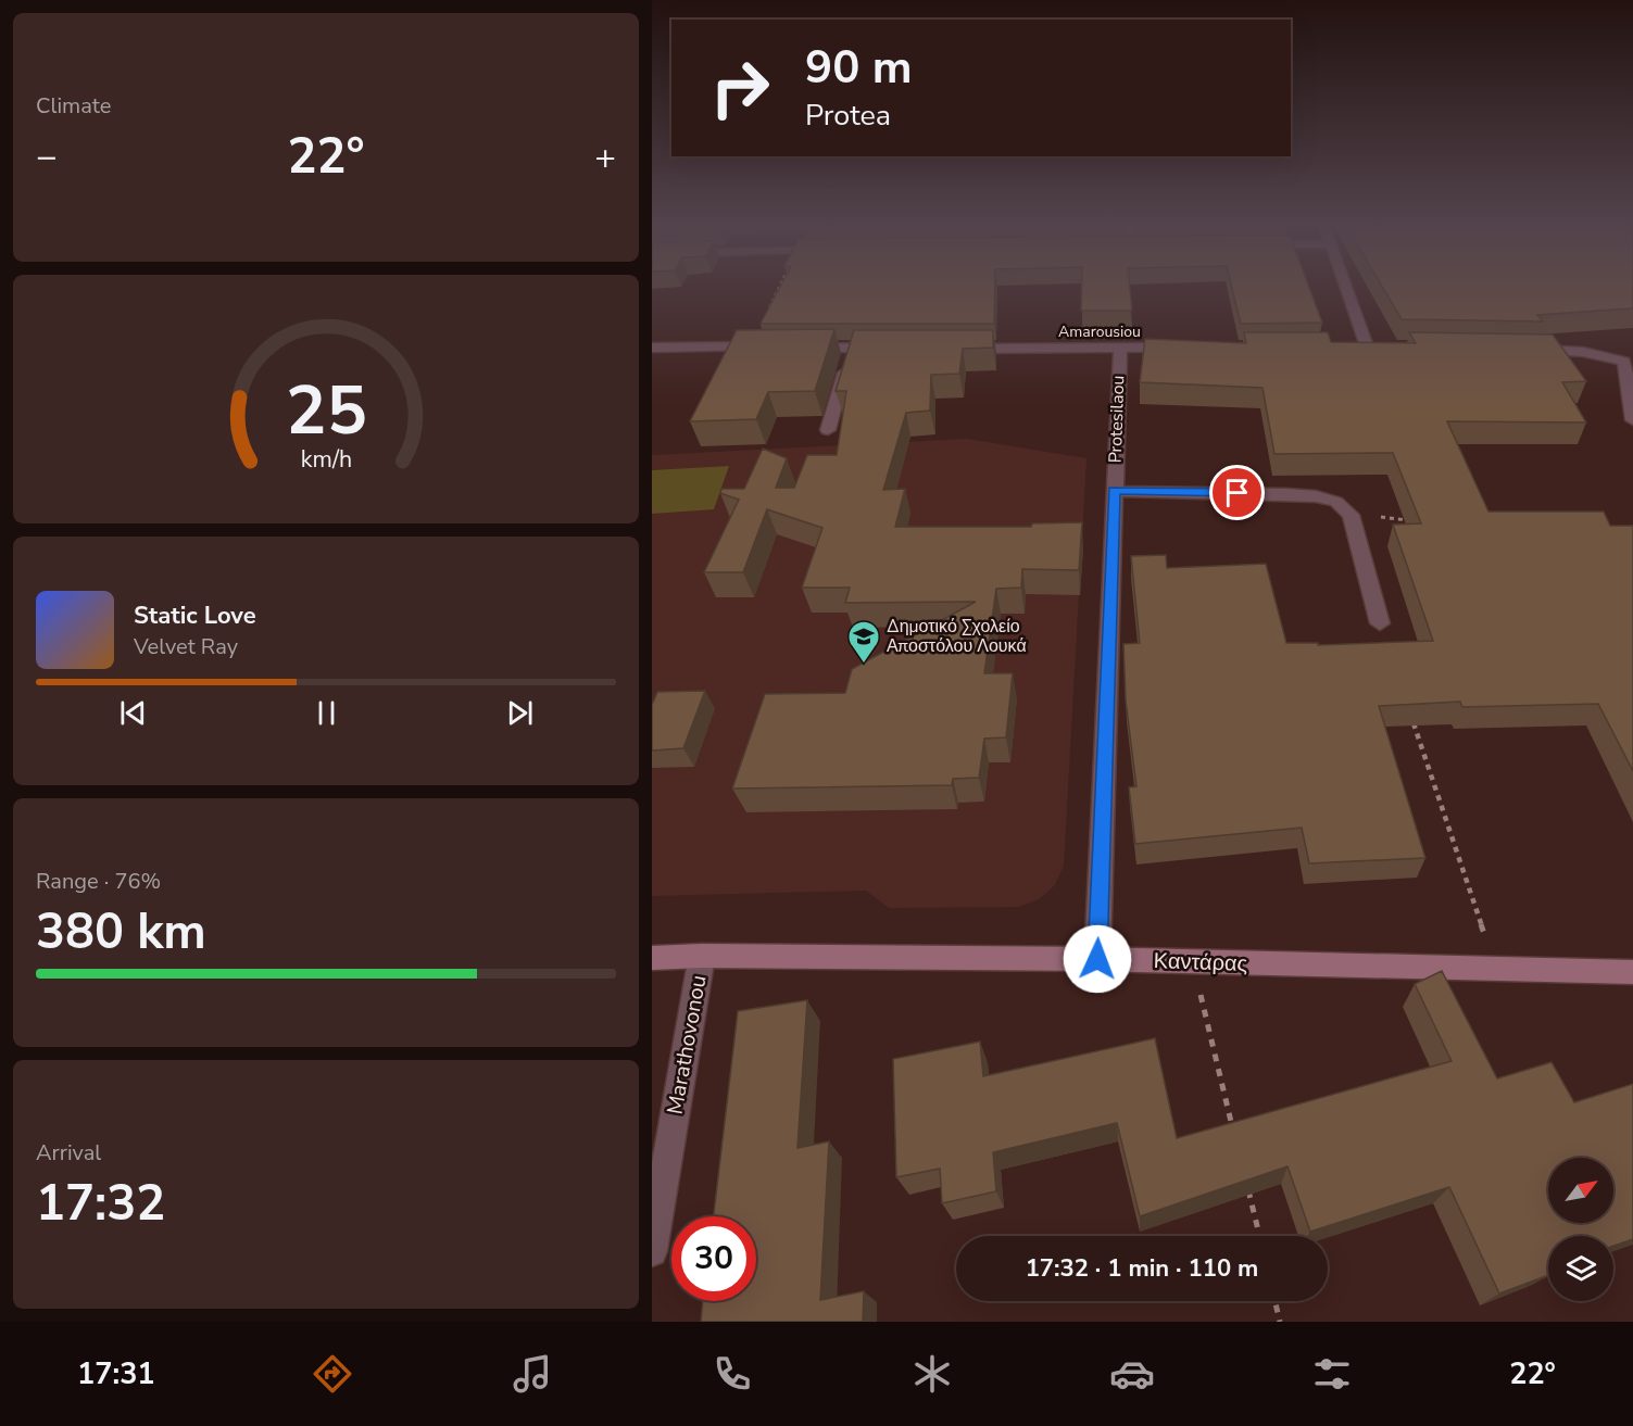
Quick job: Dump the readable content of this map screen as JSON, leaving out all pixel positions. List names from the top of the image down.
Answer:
{
  "streets": {
    "street": [
      "Amarousiou",
      "Protesilaou",
      "Καντάρας",
      "Marathovonou"
    ]
  },
  "crossings": [
    ["Amarousiou", "Protesilaou"],
    ["Protesilaou", "Καντάρας"],
    ["Καντάρας", "Marathovonou"]
  ],
  "places": {
    "school or university": ["Δημοτικό Σχολείο Αποστόλου Λουκά"]
  },
  "north": "top right",
  "page": {
    "tile": [
      "Climate",
      ["Range · 76%", "380 km"],
      ["Arrival", "17:32"]
    ],
    "turn": ["90 m", "Protea"],
    "heat": ["−", "22°", "+"],
    "song": ["Static Love", "Velvet Ray"],
    "limit": "30",
    "trip": "17:32 · 1 min · 110 m",
    "tabs": ["17:31", "22°"],
    "gauge": ["25", "km/h"]
  }
}
